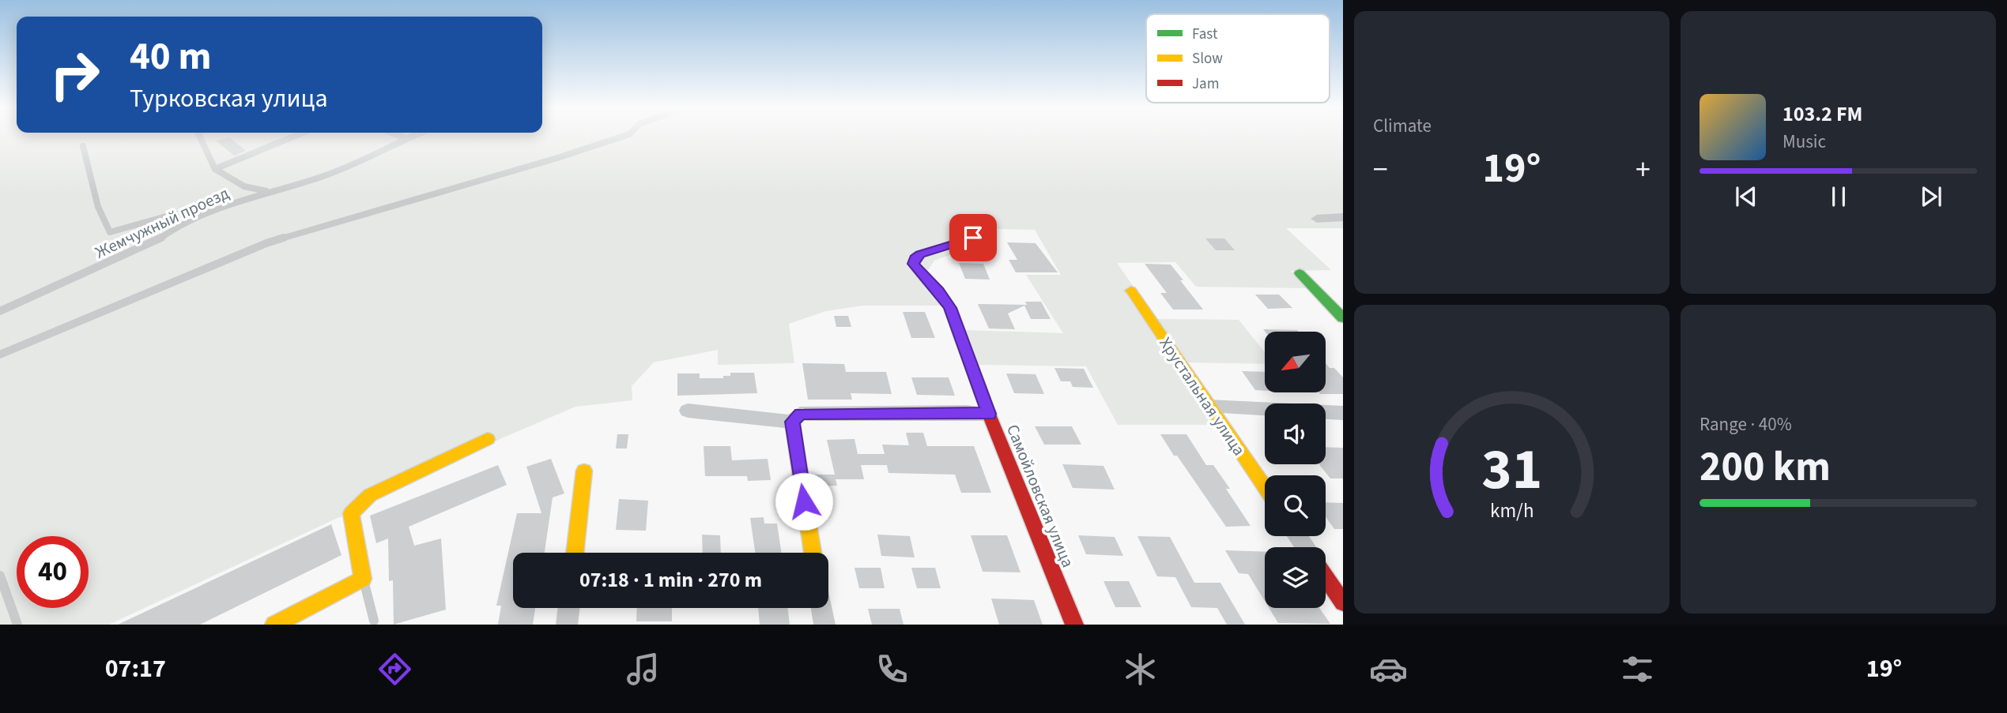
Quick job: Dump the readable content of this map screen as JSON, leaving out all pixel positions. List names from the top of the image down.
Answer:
{
  "streets": {
    "street": ["Хрустальная улица", "Самойловская улица"],
    "lane": ["Жемчужный проезд"]
  },
  "legend": ["Fast", "Slow", "Jam"],
  "north": "bottom left",
  "page": {
    "tile": [
      "Climate",
      ["Range · 40%", "200 km"]
    ],
    "turn": ["40 m", "Турковская улица"],
    "song": ["103.2 FM", "Music"],
    "heat": ["−", "19°", "+"],
    "limit": "40",
    "trip": "07:18 · 1 min · 270 m",
    "tabs": ["07:17", "19°"],
    "gauge": ["31", "km/h"]
  }
}
